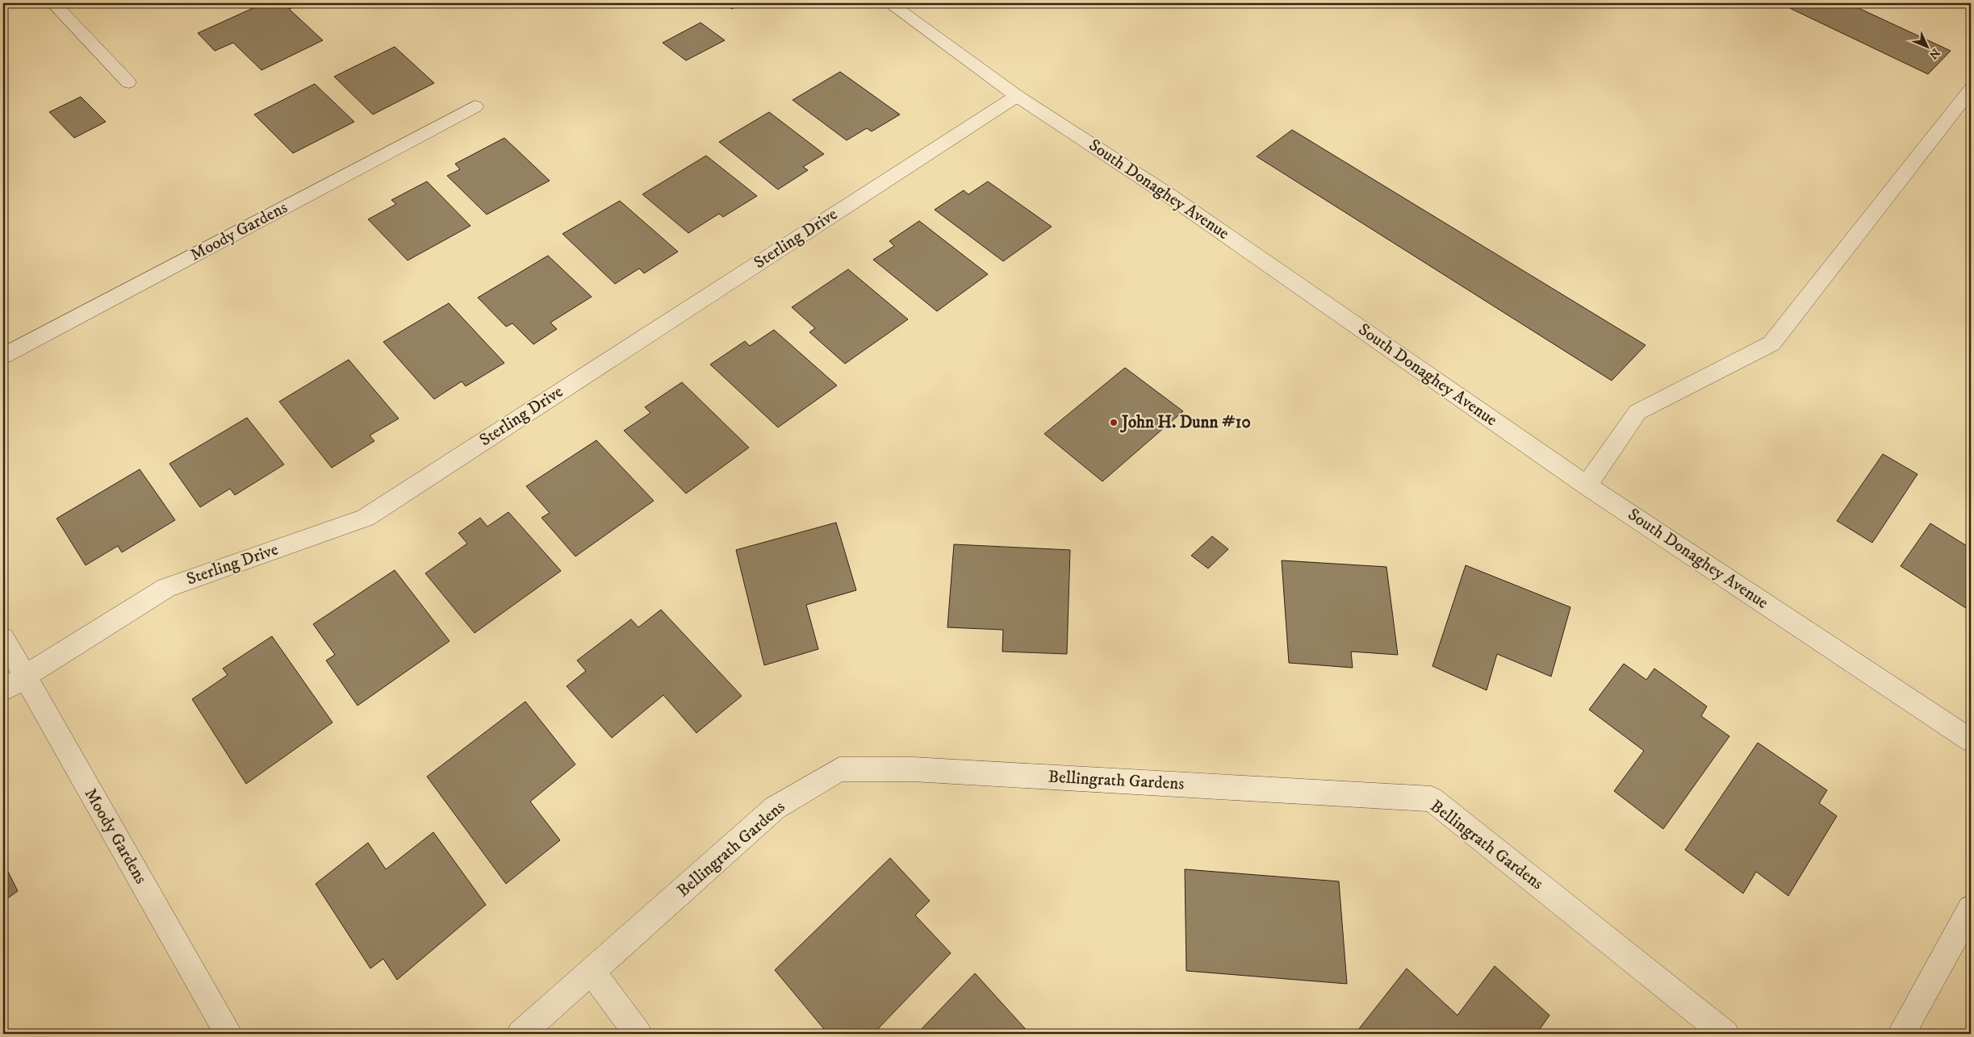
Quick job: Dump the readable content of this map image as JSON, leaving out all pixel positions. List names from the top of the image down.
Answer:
{
  "streets": {
    "street": [
      "South Donaghey Avenue",
      "Moody Gardens",
      "Sterling Drive",
      "Bellingrath Gardens"
    ]
  },
  "crossings": [
    ["South Donaghey Avenue", "Sterling Drive"],
    ["Moody Gardens", "Sterling Drive"]
  ],
  "places": ["John H. Dunn #10"],
  "north": "bottom right"
}
